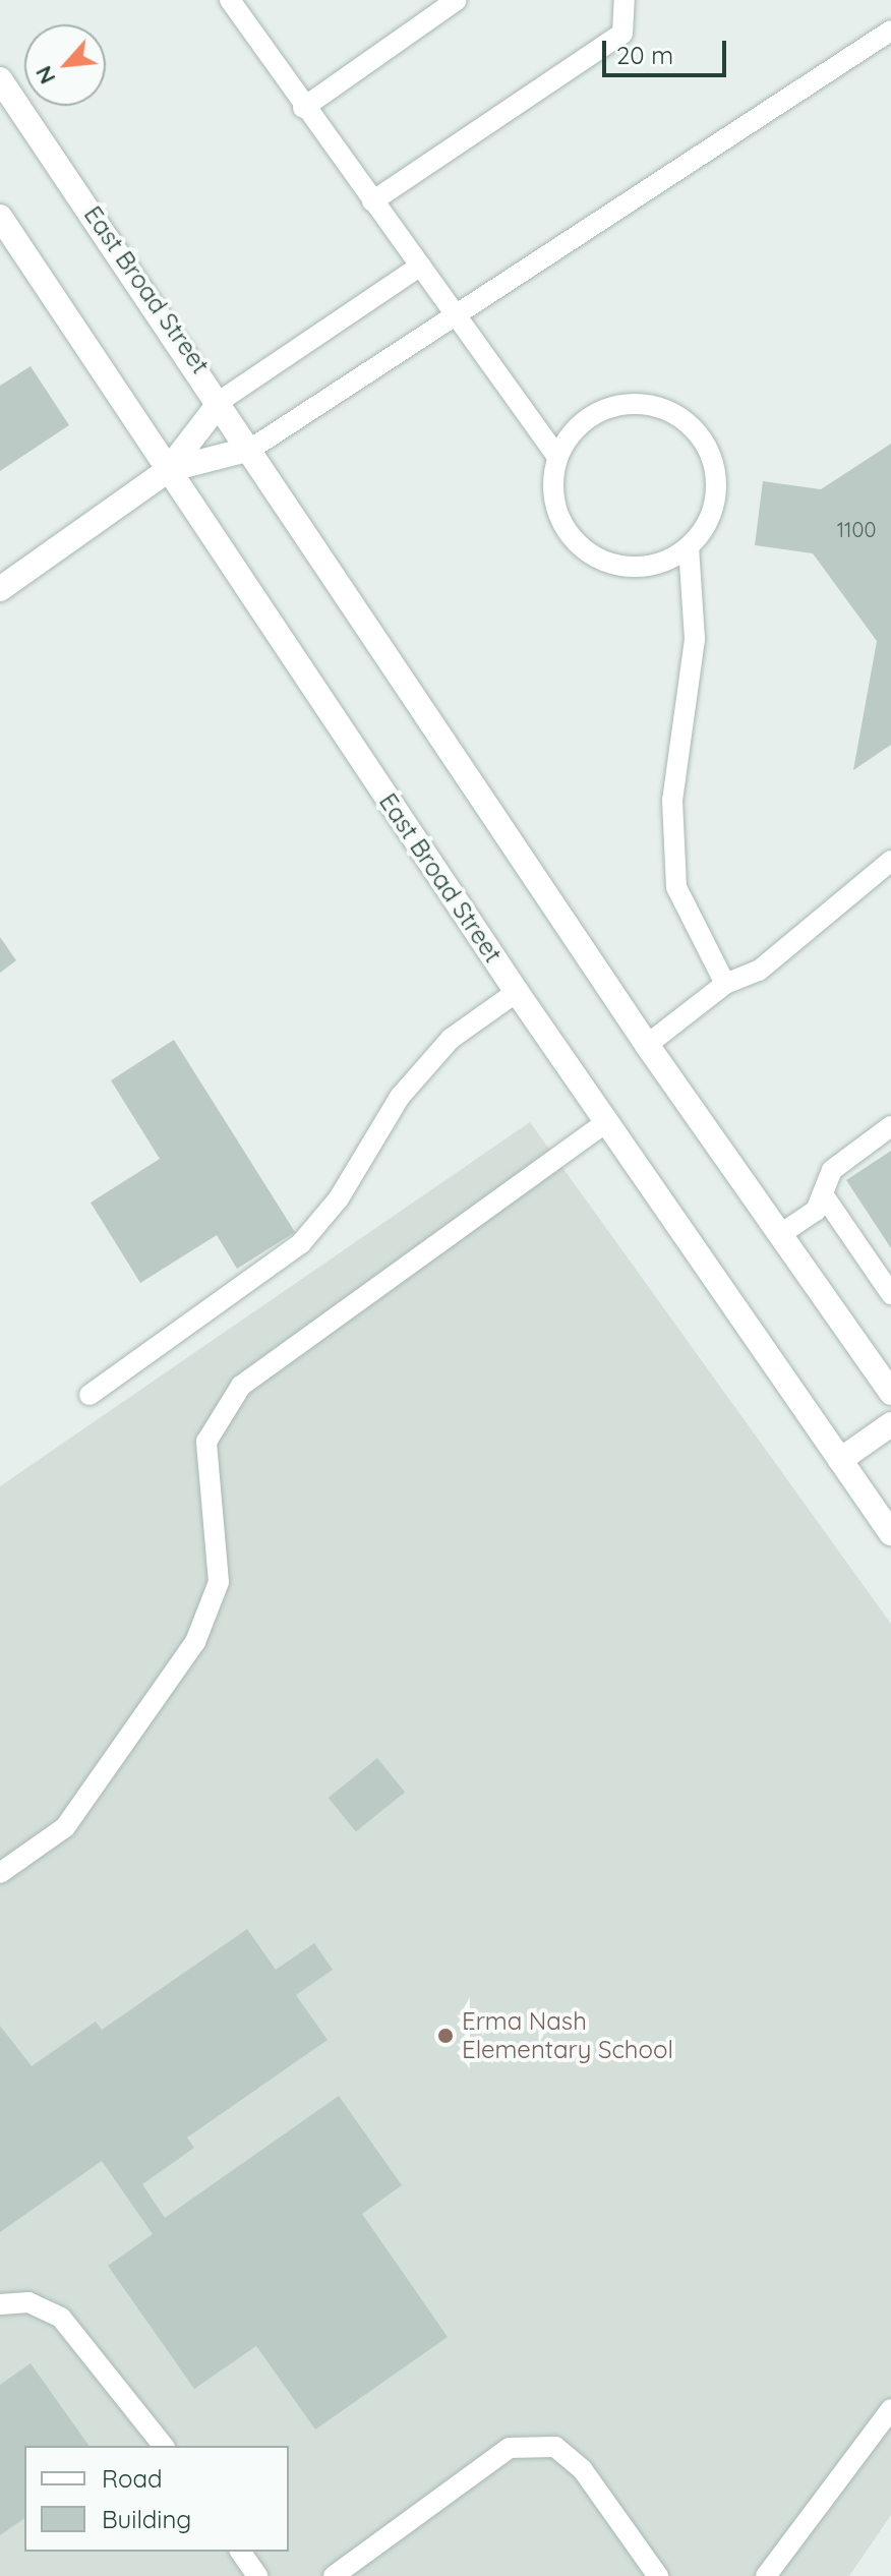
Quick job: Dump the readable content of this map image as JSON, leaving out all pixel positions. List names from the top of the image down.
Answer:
{
  "streets": {
    "main road": ["East Broad Street"]
  },
  "places": ["Erma Nash Elementary School"],
  "house_numbers": ["1100"],
  "legend": ["Road", "Building"],
  "scale_bar": "20 m",
  "north": "bottom left"
}
